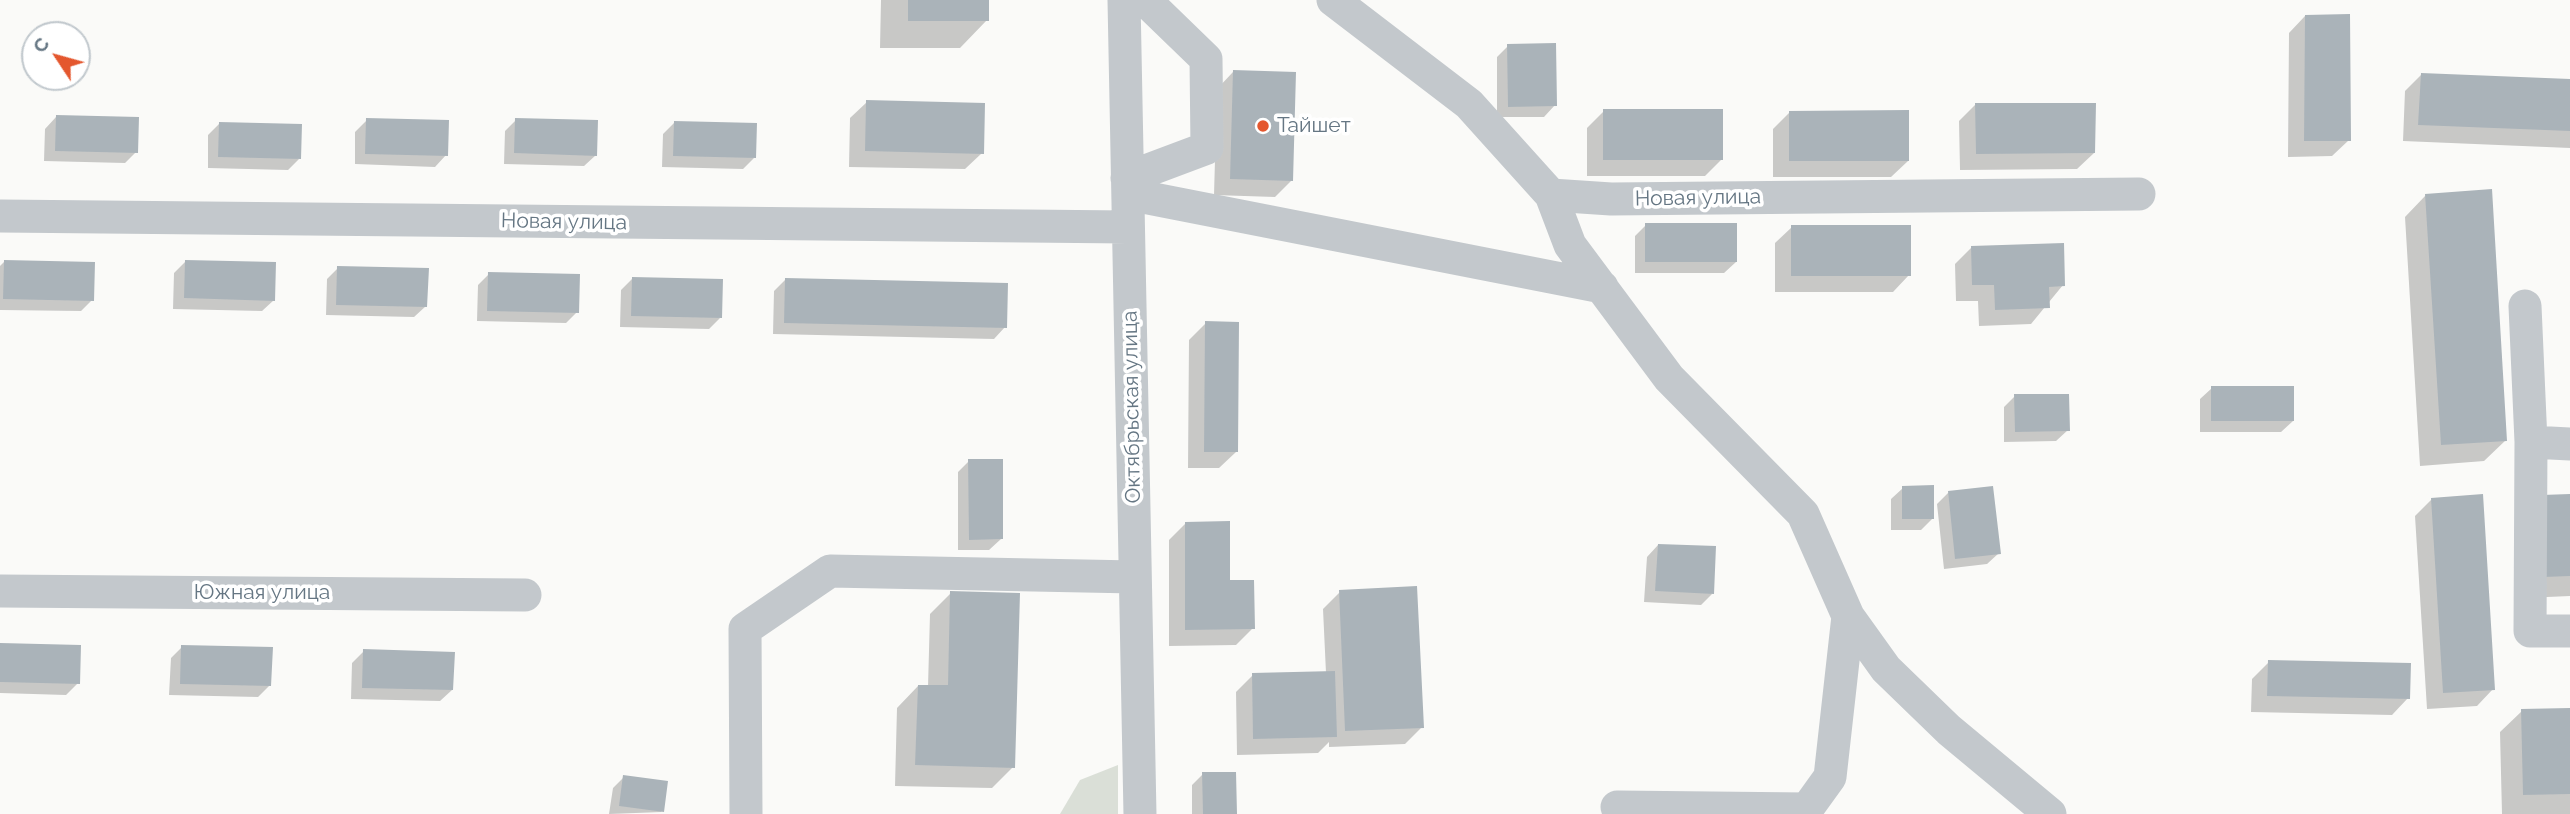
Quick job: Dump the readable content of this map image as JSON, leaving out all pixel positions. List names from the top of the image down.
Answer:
{
  "streets": {
    "street": ["Новая улица", "Октябрьская улица", "Южная улица"]
  },
  "crossings": [
    ["Новая улица", "Октябрьская улица"]
  ],
  "places": ["Тайшет"],
  "north": "top left"
}
